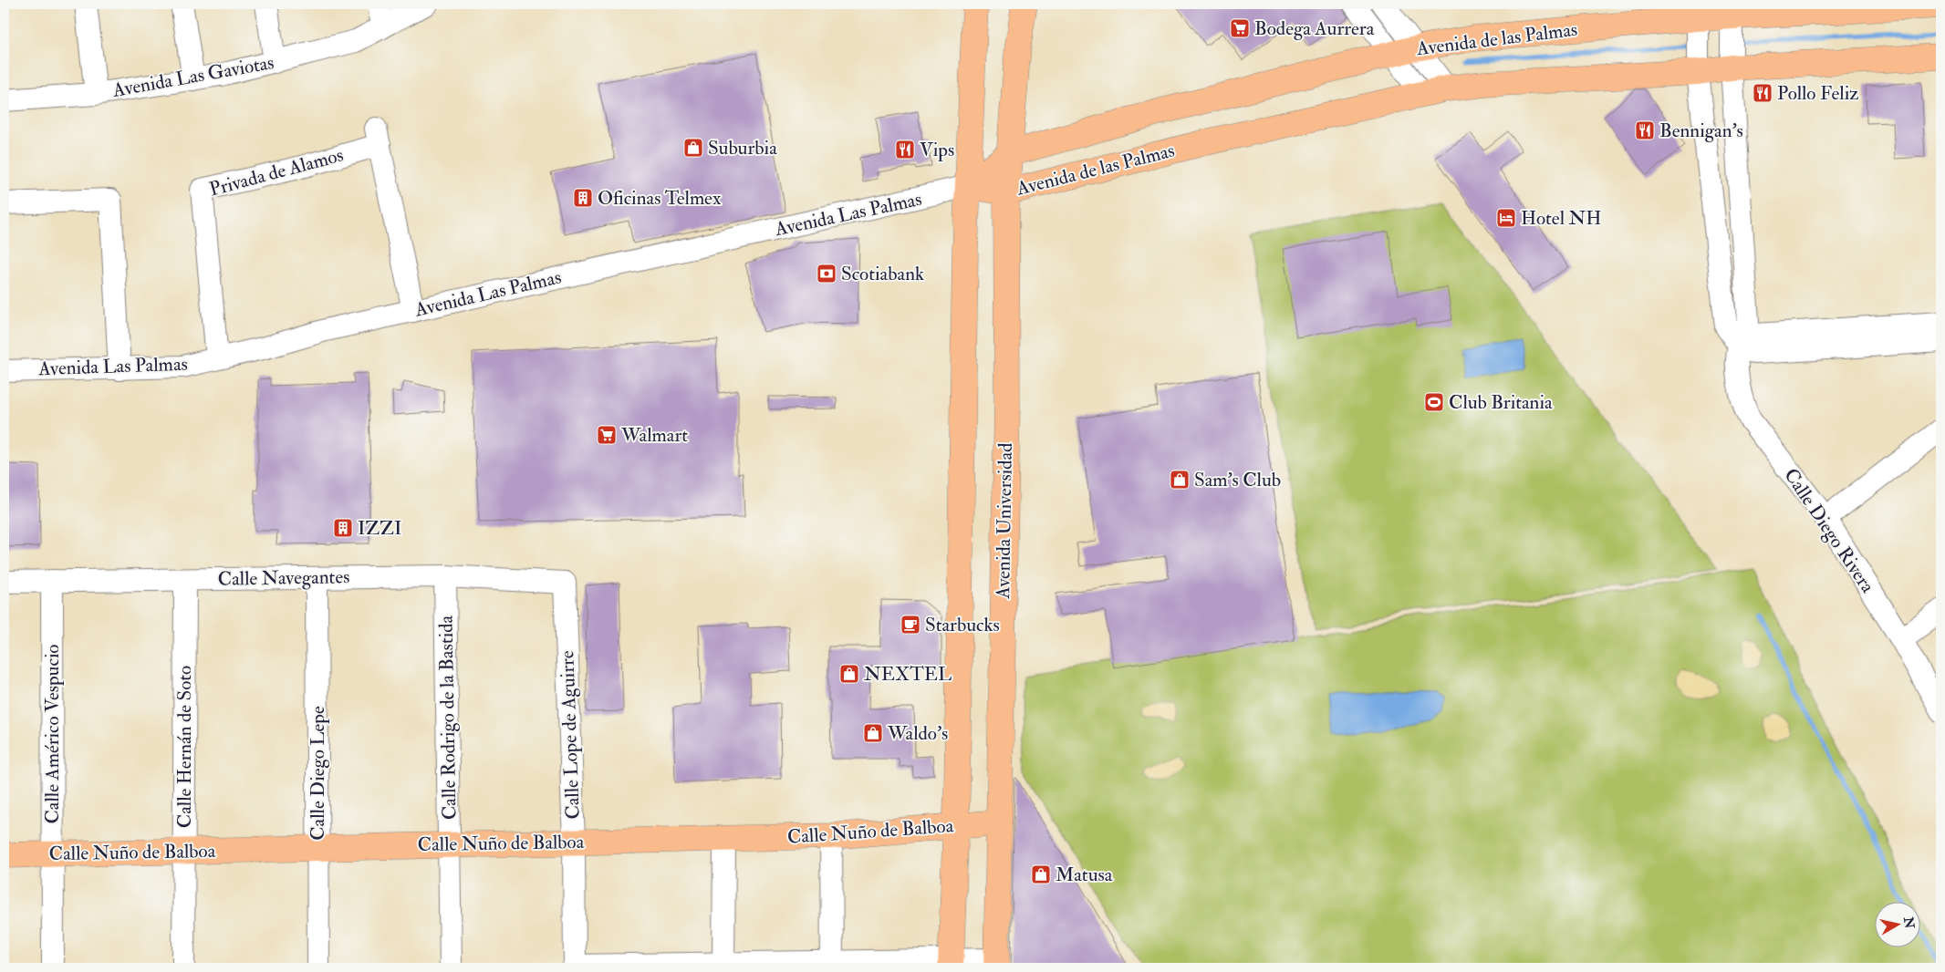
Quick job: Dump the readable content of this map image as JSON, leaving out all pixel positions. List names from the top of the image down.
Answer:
{
  "streets": {
    "main road": ["Avenida de las Palmas", "Avenida Universidad", "Calle Nuño de Balboa"],
    "street": [
      "Avenida Las Gaviotas",
      "Privada de Alamos",
      "Avenida Las Palmas",
      "Calle Diego Rivera",
      "Calle Navegantes",
      "Calle Rodrigo de la Bastida",
      "Calle Américo Vespucio",
      "Calle Lope de Aguirre",
      "Calle Hernán de Soto",
      "Calle Diego Lepe"
    ]
  },
  "crossings": [
    ["Avenida de las Palmas", "Avenida Las Palmas"],
    ["Avenida de las Palmas", "Avenida Universidad"],
    ["Avenida de las Palmas", "Calle Diego Rivera"],
    ["Privada de Alamos", "Avenida Las Palmas"],
    ["Avenida Universidad", "Calle Nuño de Balboa"],
    ["Calle Navegantes", "Calle Rodrigo de la Bastida"],
    ["Calle Navegantes", "Calle Américo Vespucio"],
    ["Calle Navegantes", "Calle Lope de Aguirre"],
    ["Calle Navegantes", "Calle Hernán de Soto"],
    ["Calle Navegantes", "Calle Diego Lepe"],
    ["Calle Rodrigo de la Bastida", "Calle Nuño de Balboa"],
    ["Calle Américo Vespucio", "Calle Nuño de Balboa"],
    ["Calle Lope de Aguirre", "Calle Nuño de Balboa"],
    ["Calle Hernán de Soto", "Calle Nuño de Balboa"],
    ["Calle Diego Lepe", "Calle Nuño de Balboa"]
  ],
  "places": {
    "supermarket": ["Bodega Aurrera", "Walmart"],
    "restaurant": ["Pollo Feliz", "Bennigan's", "Vips"],
    "shop": [
      "Suburbia",
      "Sam's Club",
      "NEXTEL",
      "Waldo's",
      "Matusa"
    ],
    "building": ["Oficinas Telmex", "IZZI"],
    "hotel": ["Hotel NH"],
    "bank": ["Scotiabank"],
    "sports": ["Club Britania"],
    "cafe": ["Starbucks"]
  },
  "north": "right"
}
